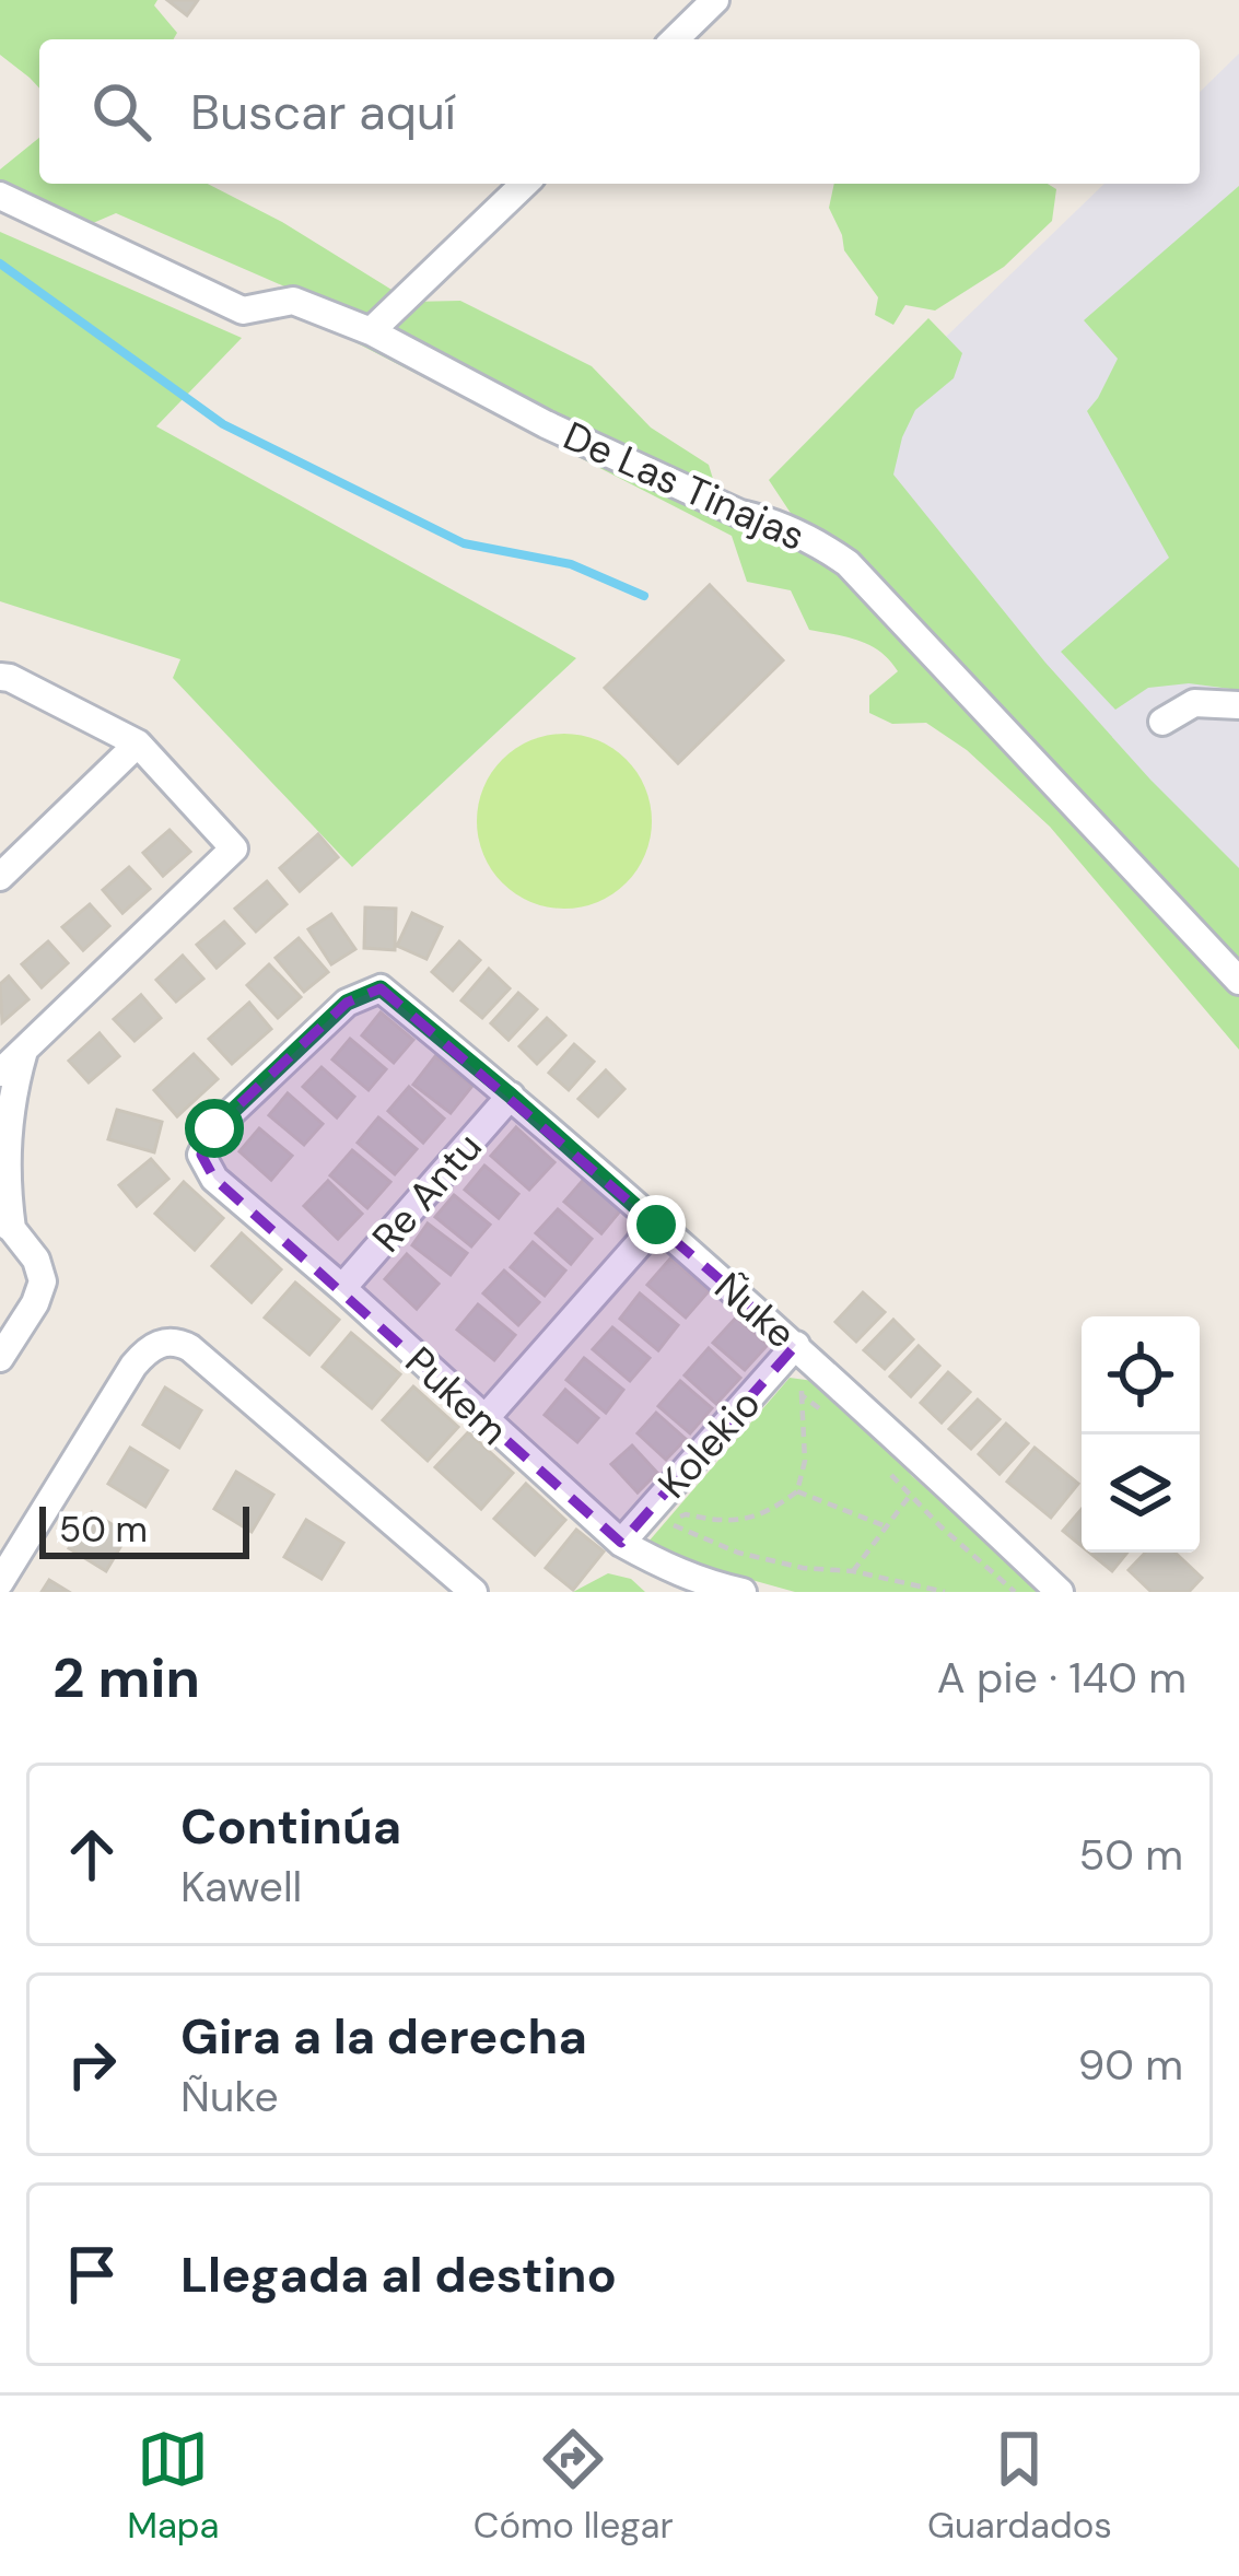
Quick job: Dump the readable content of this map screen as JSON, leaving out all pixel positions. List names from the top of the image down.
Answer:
{
  "streets": {
    "street": [
      "De Las Tinajas",
      "Re Antu",
      "Ñuke",
      "Pukem",
      "Kolekio"
    ]
  },
  "crossings": [
    ["Re Antu", "Ñuke"],
    ["Re Antu", "Pukem"],
    ["Ñuke", "Pukem"],
    ["Ñuke", "Kolekio"],
    ["Pukem", "Kolekio"]
  ],
  "scale_bar": "50 m",
  "page": {
    "search": "Buscar aquí",
    "scale": "50 m",
    "heading": ["2 min", "A pie · 140 m"],
    "list": [
      ["Continúa", "Kawell", "50 m"],
      ["Gira a la derecha", "Ñuke", "90 m"],
      "Llegada al destino"
    ],
    "nav": ["Mapa", "Cómo llegar", "Guardados"]
  }
}
